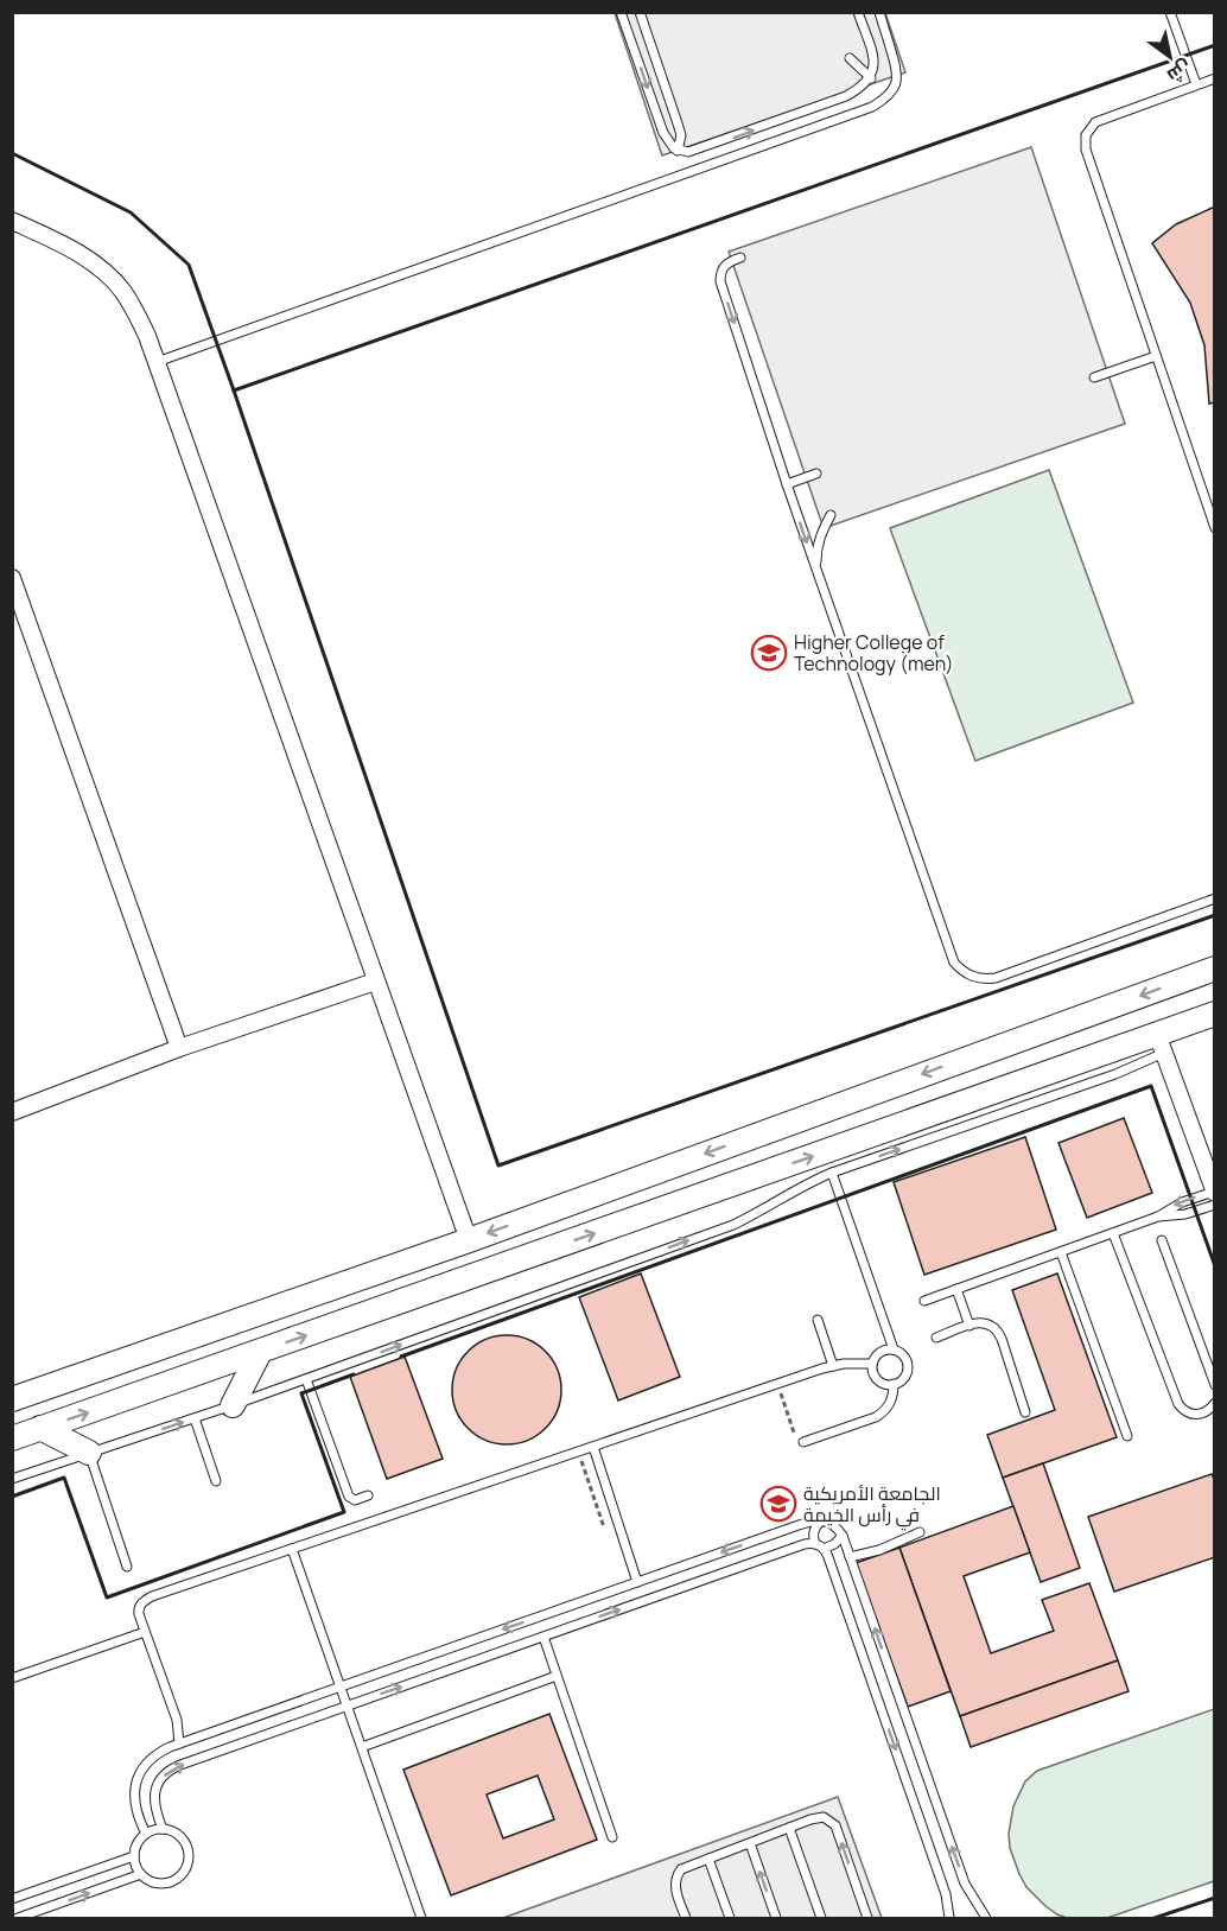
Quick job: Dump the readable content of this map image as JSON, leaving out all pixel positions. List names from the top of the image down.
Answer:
{
  "places": {
    "school or university": ["Higher College of Technology (men)", "الجامعة الأمريكية في رأس الخيمة"]
  },
  "north": "bottom right"
}
